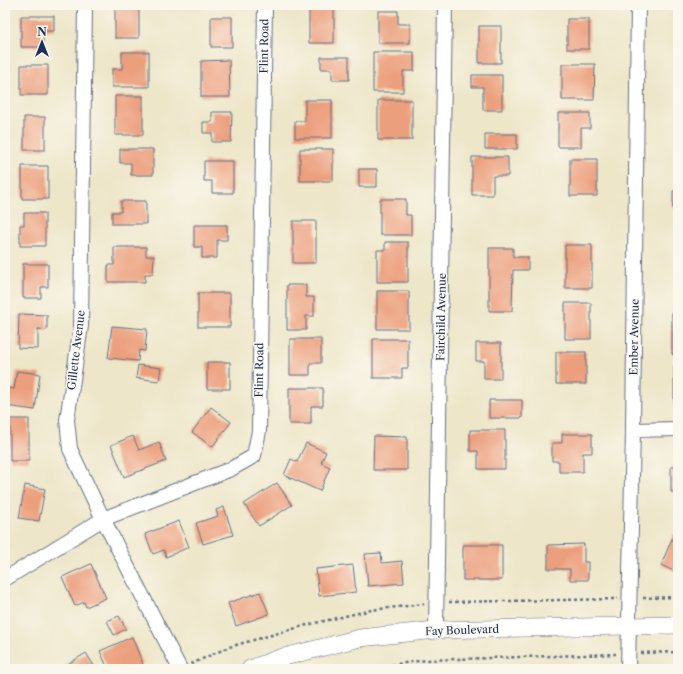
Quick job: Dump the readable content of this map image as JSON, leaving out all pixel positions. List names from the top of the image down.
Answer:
{
  "streets": {
    "street": [
      "Flint Road",
      "Fairchild Avenue",
      "Ember Avenue",
      "Gillette Avenue",
      "Fay Boulevard"
    ]
  },
  "crossings": [
    ["Flint Road", "Gillette Avenue"],
    ["Fairchild Avenue", "Fay Boulevard"],
    ["Ember Avenue", "Fay Boulevard"]
  ],
  "north": "top"
}
